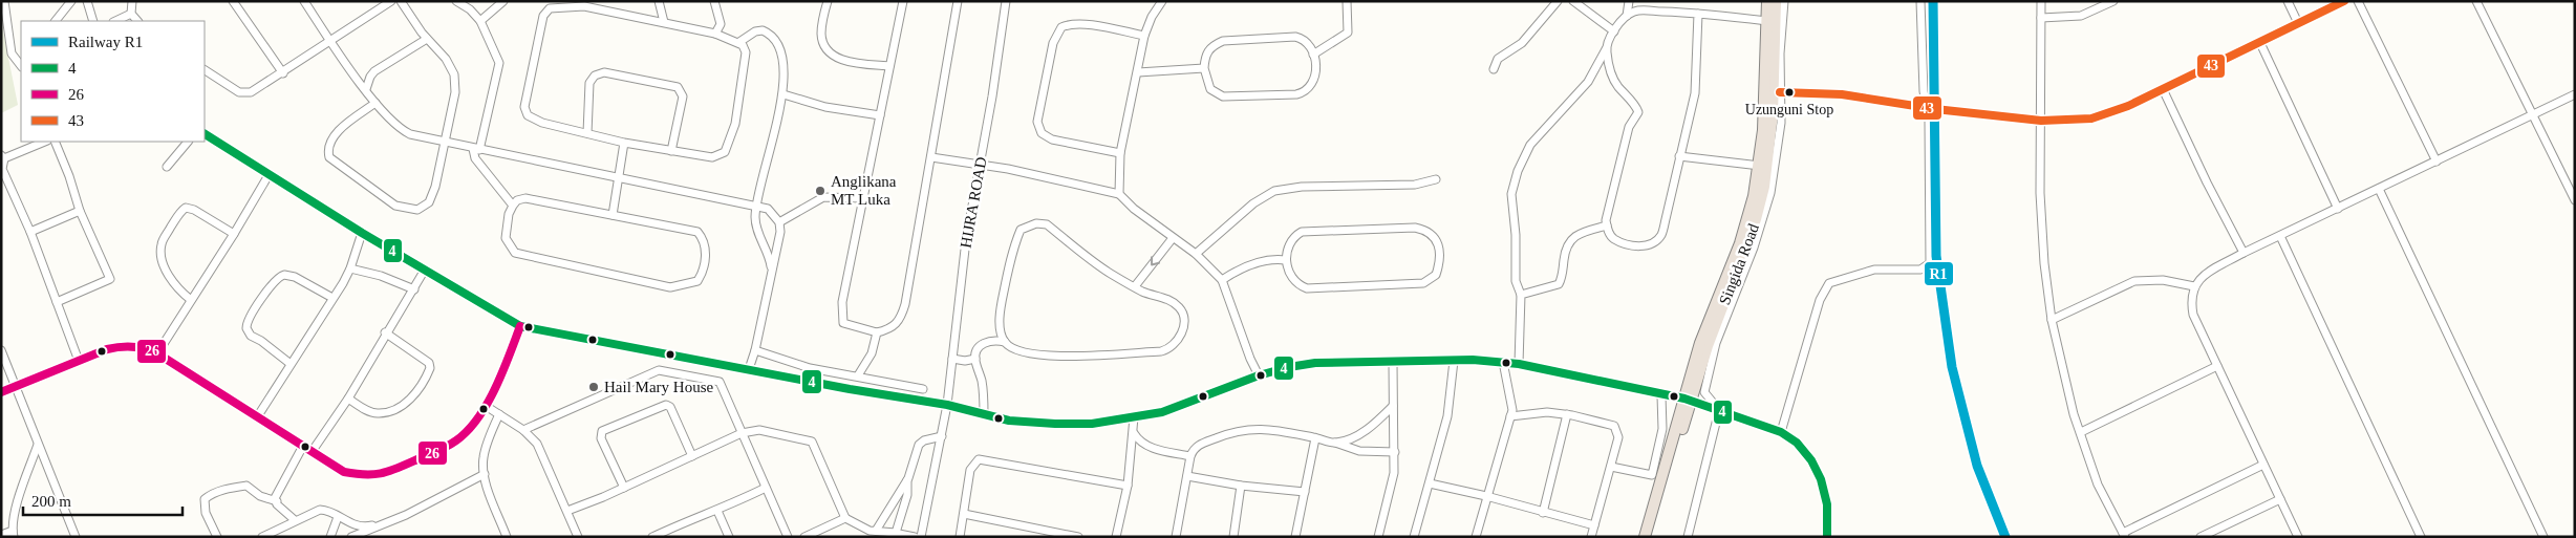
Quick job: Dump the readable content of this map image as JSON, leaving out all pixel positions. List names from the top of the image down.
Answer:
{
  "streets": {
    "highway": ["Singida Road"],
    "street": ["HIJRA ROAD"]
  },
  "places": ["Uzunguni Stop", "Anglikana MT Luka", "Hail Mary House"],
  "lines": [
    "rail line R1",
    "transit line 43",
    "transit line 4",
    "transit line 26"
  ],
  "legend": [
    "Railway R1",
    "4",
    "26",
    "43"
  ],
  "scale_bar": "200 m"
}
